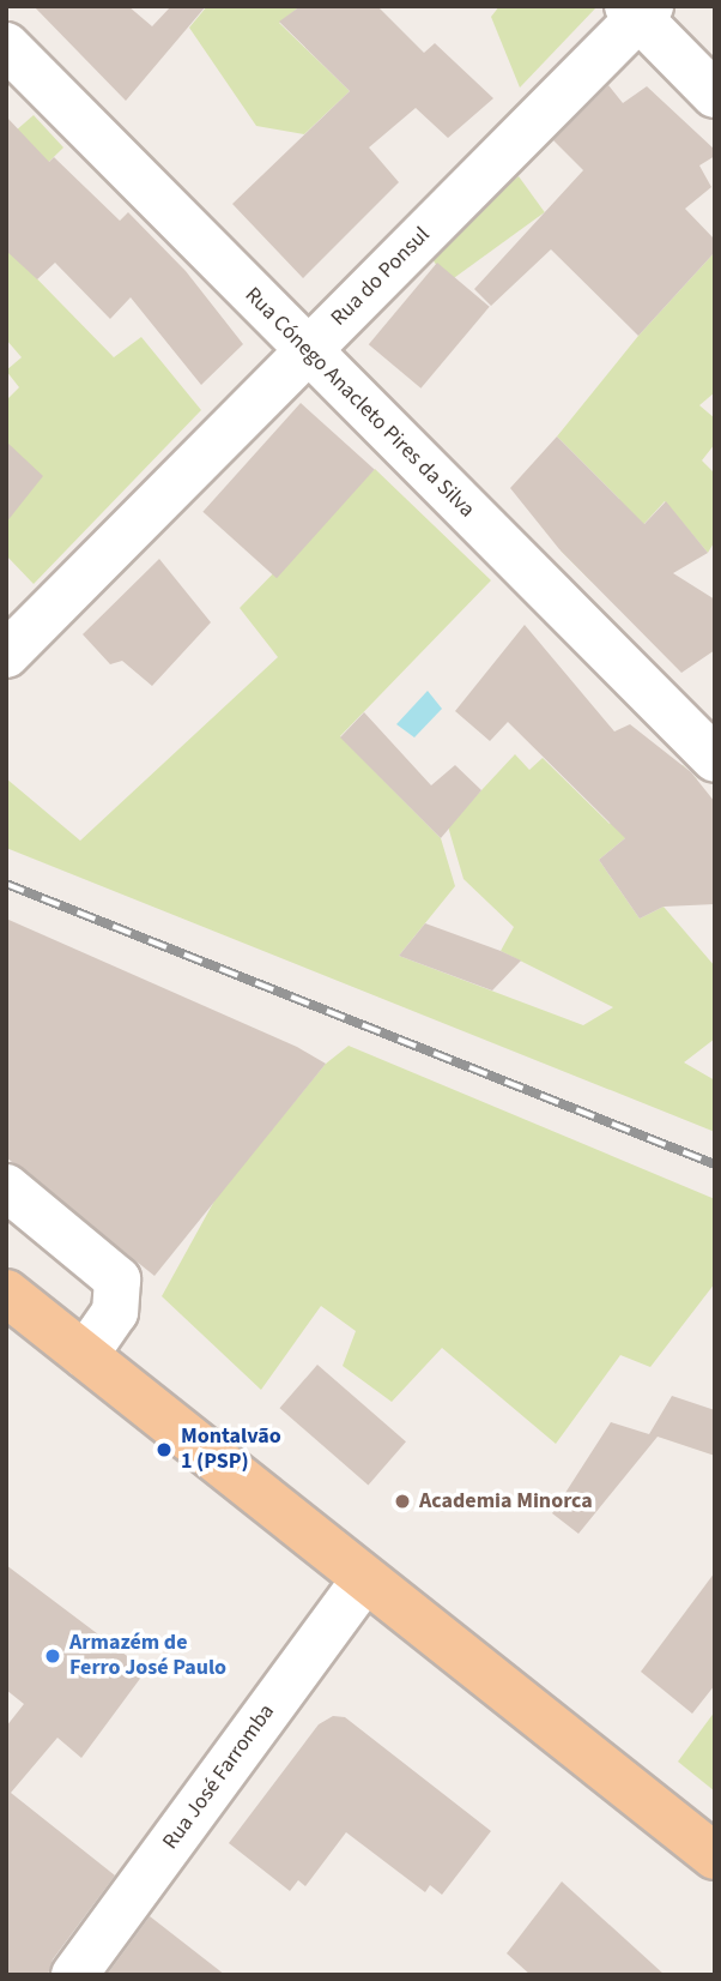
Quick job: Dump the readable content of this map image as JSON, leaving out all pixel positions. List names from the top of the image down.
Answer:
{
  "streets": {
    "street": ["Rua do Ponsul", "Rua Cónego Anacleto Pires da Silva", "Rua José Farromba"]
  },
  "crossings": [
    ["Rua do Ponsul", "Rua Cónego Anacleto Pires da Silva"]
  ],
  "places": ["Montalvão 1 (PSP)", "Academia Minorca", "Armazém de Ferro José Paulo"]
}
